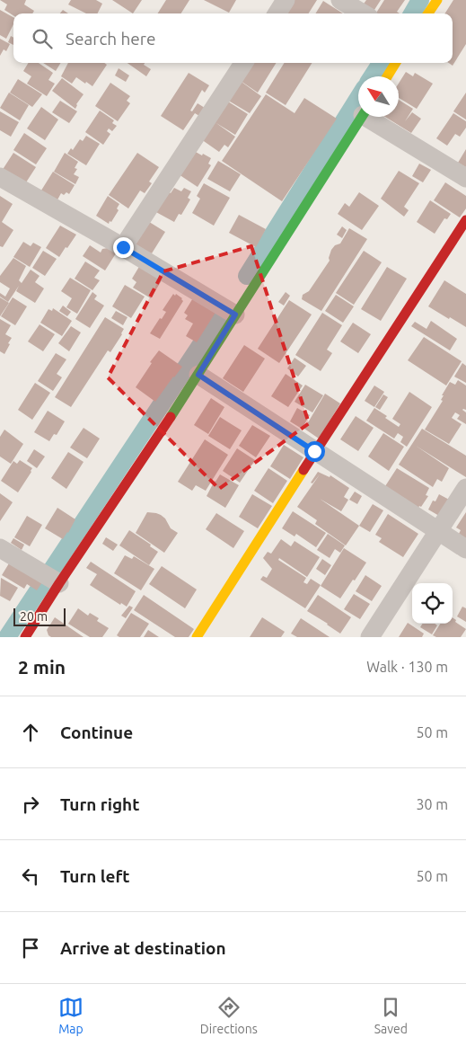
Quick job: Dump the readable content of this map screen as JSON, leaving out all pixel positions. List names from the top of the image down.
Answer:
{
  "scale_bar": "20 m",
  "north": "top left",
  "page": {
    "search": "Search here",
    "scale": "20 m",
    "heading": ["2 min", "Walk · 130 m"],
    "list": [
      ["Continue", "50 m"],
      ["Turn right", "30 m"],
      ["Turn left", "50 m"],
      "Arrive at destination"
    ],
    "nav": ["Map", "Directions", "Saved"]
  }
}
